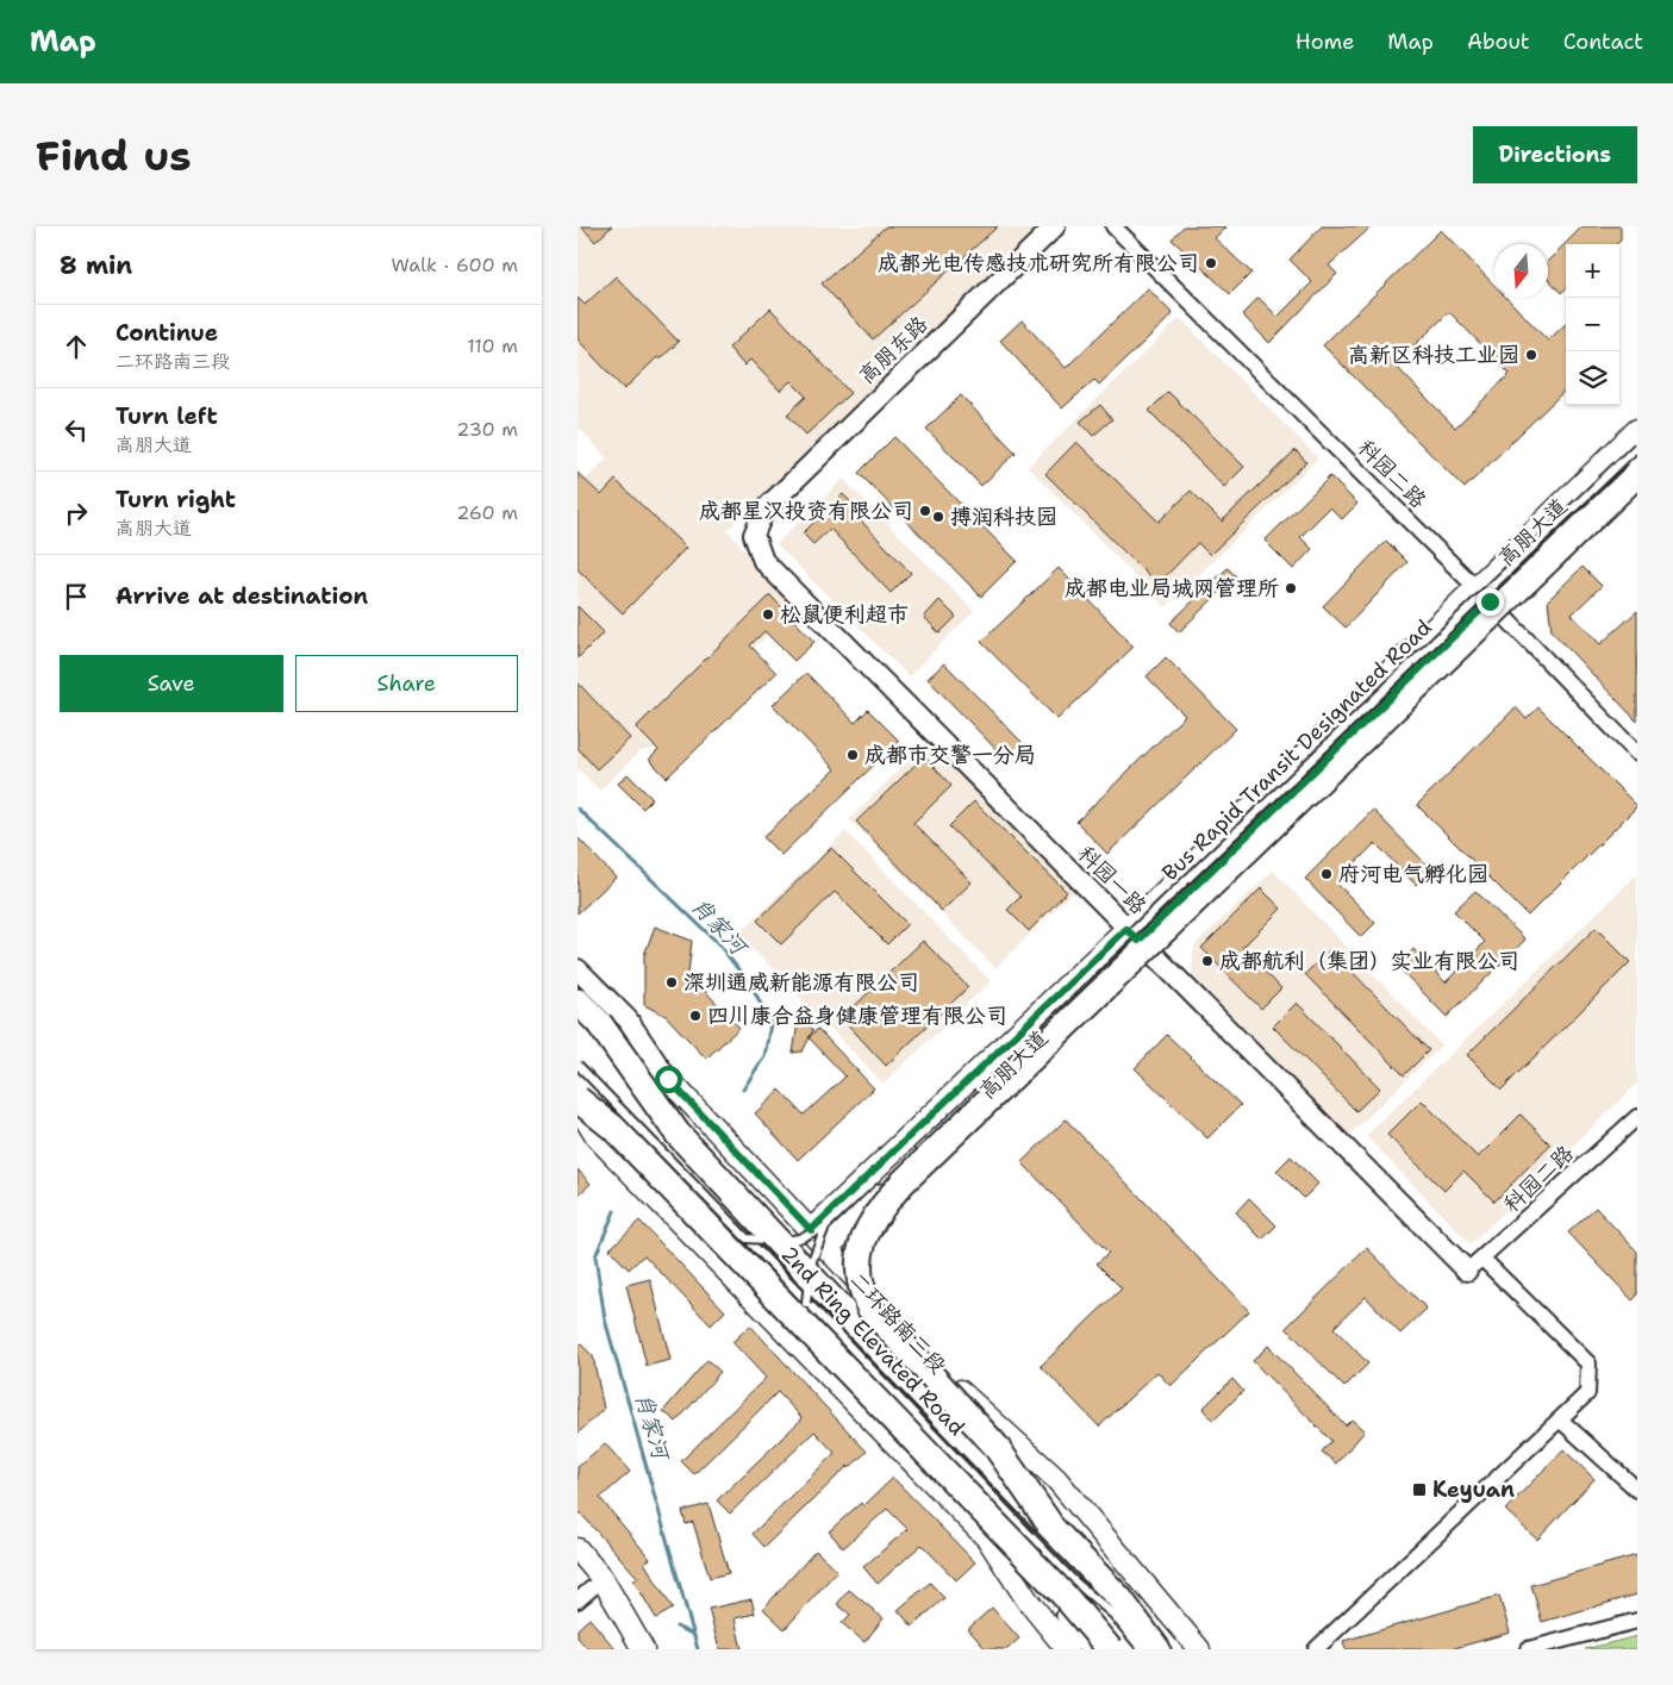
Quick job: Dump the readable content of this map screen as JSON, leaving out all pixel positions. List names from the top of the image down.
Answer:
{
  "streets": {
    "highway": ["2nd Ring Elevated Road"],
    "main road": ["高朋大道", "二环路南三段"],
    "street": ["高朋东路", "科园二路", "科园一路"],
    "lane": ["Bus Rapid Transit Designated Road"]
  },
  "crossings": [
    ["高朋东路", "科园一路"],
    ["科园二路", "高朋大道"],
    ["科园二路", "科园一路"],
    ["高朋大道", "Bus Rapid Transit Designated Road"],
    ["高朋大道", "科园一路"],
    ["高朋大道", "二环路南三段"],
    ["Bus Rapid Transit Designated Road", "二环路南三段"],
    ["二环路南三段", "2nd Ring Elevated Road"]
  ],
  "water": ["肖家河"],
  "places": {
    "other": [
      "成都光电传感技术研究所有限公司",
      "高新区科技工业园",
      "成都星汉投资有限公司",
      "搏润科技园",
      "成都电业局城网管理所",
      "松鼠便利超市",
      "成都市交警一分局",
      "府河电气孵化园",
      "成都航利（集团）实业有限公司",
      "深圳通威新能源有限公司",
      "四川康合益身健康管理有限公司"
    ],
    "transit": ["Keyuan"]
  },
  "north": "bottom",
  "page": {
    "header": "Map",
    "nav": [
      "Home",
      "Map",
      "About",
      "Contact"
    ],
    "buttons": [
      "Directions",
      ["Save", "Share"]
    ],
    "title": "Find us",
    "heading": ["8 min", "Walk · 600 m"],
    "map_buttons": ["+", "−"],
    "list": [
      ["Continue", "二环路南三段", "110 m"],
      ["Turn left", "高朋大道", "230 m"],
      ["Turn right", "高朋大道", "260 m"],
      "Arrive at destination"
    ]
  }
}
